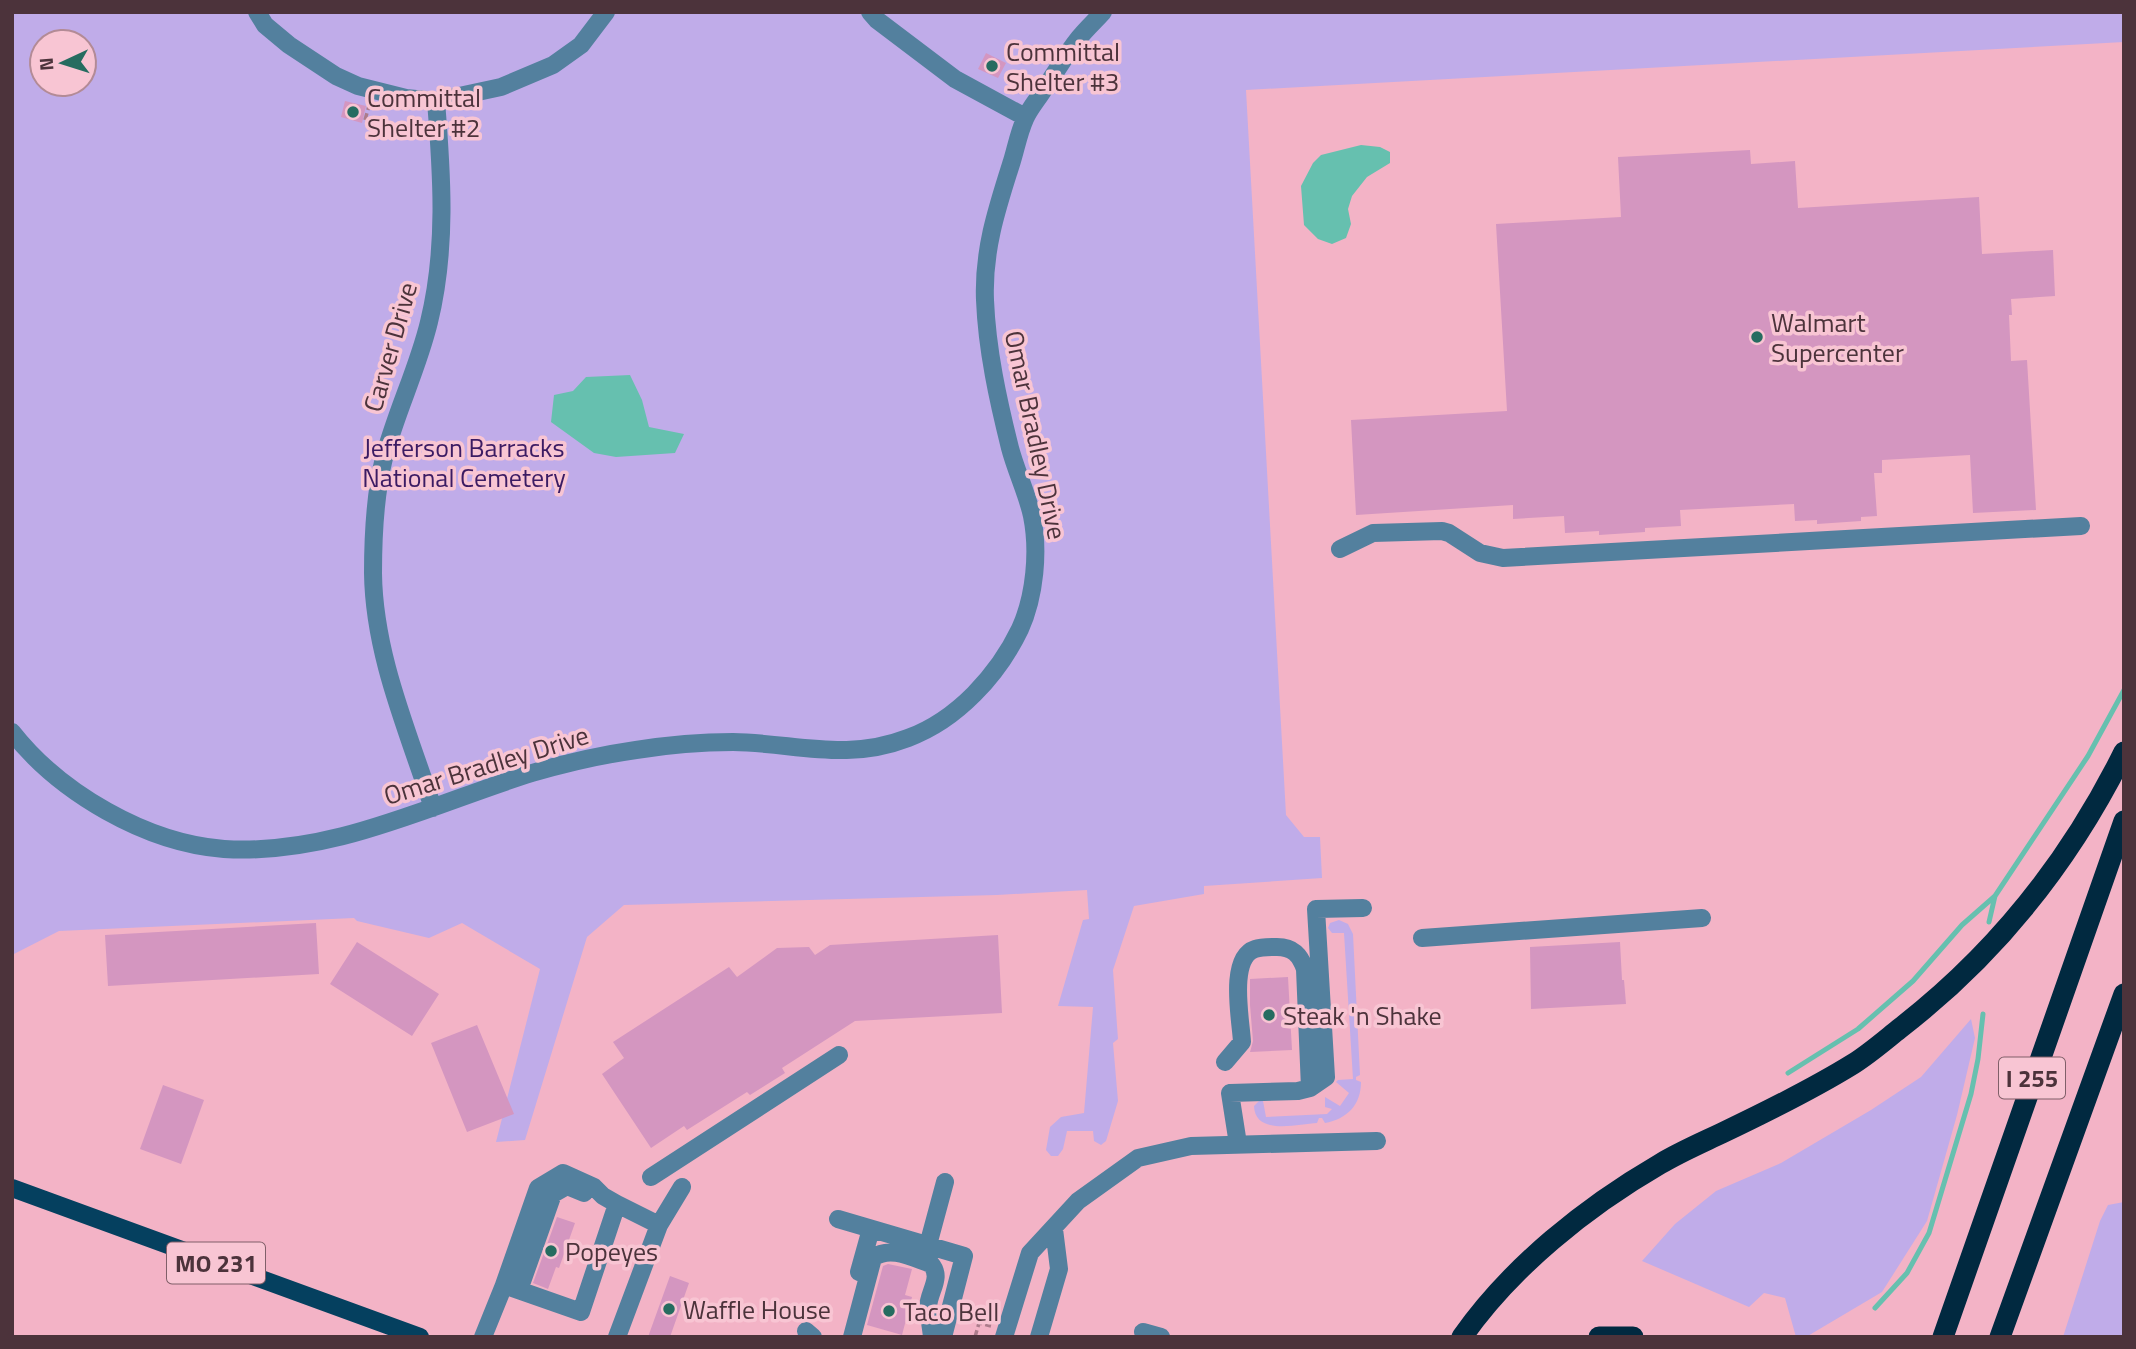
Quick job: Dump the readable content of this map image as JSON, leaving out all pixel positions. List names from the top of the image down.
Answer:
{
  "streets": {
    "highway": ["I 255"],
    "main road": ["MO 231"],
    "street": ["Carver Drive", "Omar Bradley Drive"]
  },
  "crossings": [
    ["Carver Drive", "Omar Bradley Drive"]
  ],
  "parks": ["Jefferson Barracks National Cemetery"],
  "places": [
    "Committal Shelter #3",
    "Committal Shelter #2",
    "Walmart Supercenter",
    "Steak 'n Shake",
    "Popeyes",
    "Waffle House",
    "Taco Bell"
  ],
  "north": "left"
}
